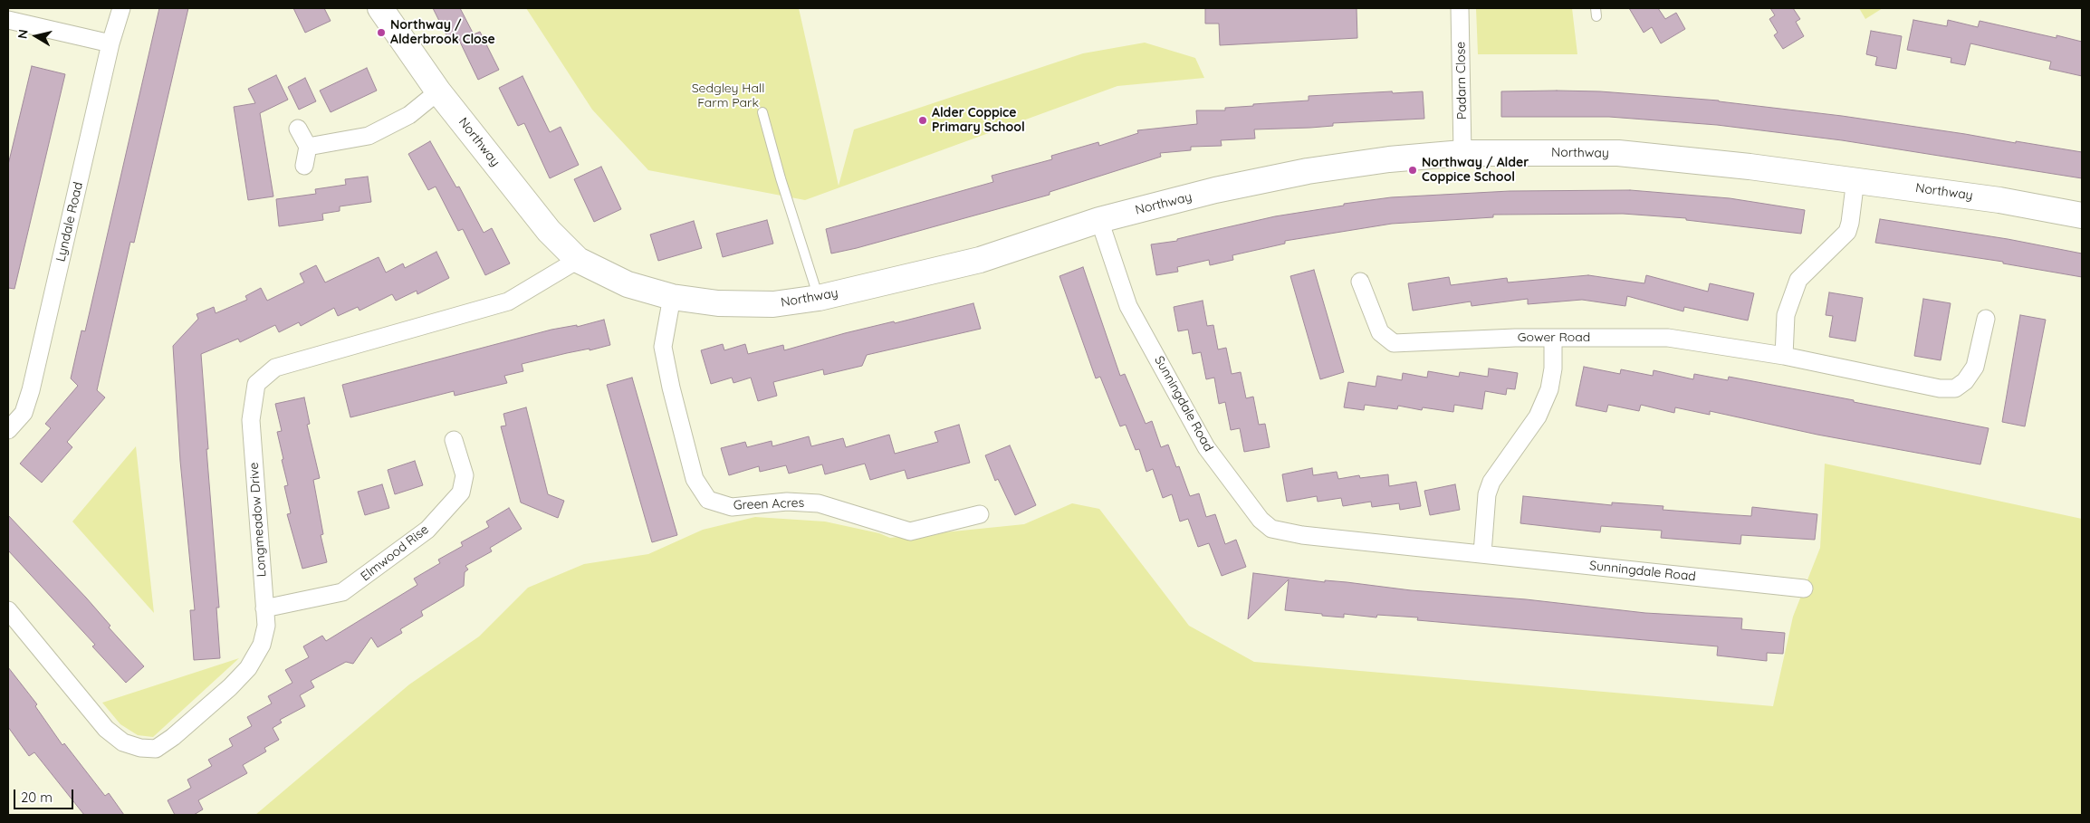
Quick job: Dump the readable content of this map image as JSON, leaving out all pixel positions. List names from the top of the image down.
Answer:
{
  "streets": {
    "street": [
      "Padarn Close",
      "Northway",
      "Lyndale Road",
      "Gower Road",
      "Sunningdale Road",
      "Green Acres",
      "Longmeadow Drive",
      "Elmwood Rise"
    ]
  },
  "crossings": [
    ["Padarn Close", "Northway"],
    ["Northway", "Sunningdale Road"],
    ["Northway", "Green Acres"],
    ["Northway", "Longmeadow Drive"],
    ["Longmeadow Drive", "Elmwood Rise"]
  ],
  "parks": ["Sedgley Hall Farm Park"],
  "places": ["Northway / Alderbrook Close", "Alder Coppice Primary School", "Northway / Alder Coppice School"],
  "scale_bar": "20 m",
  "north": "left"
}
